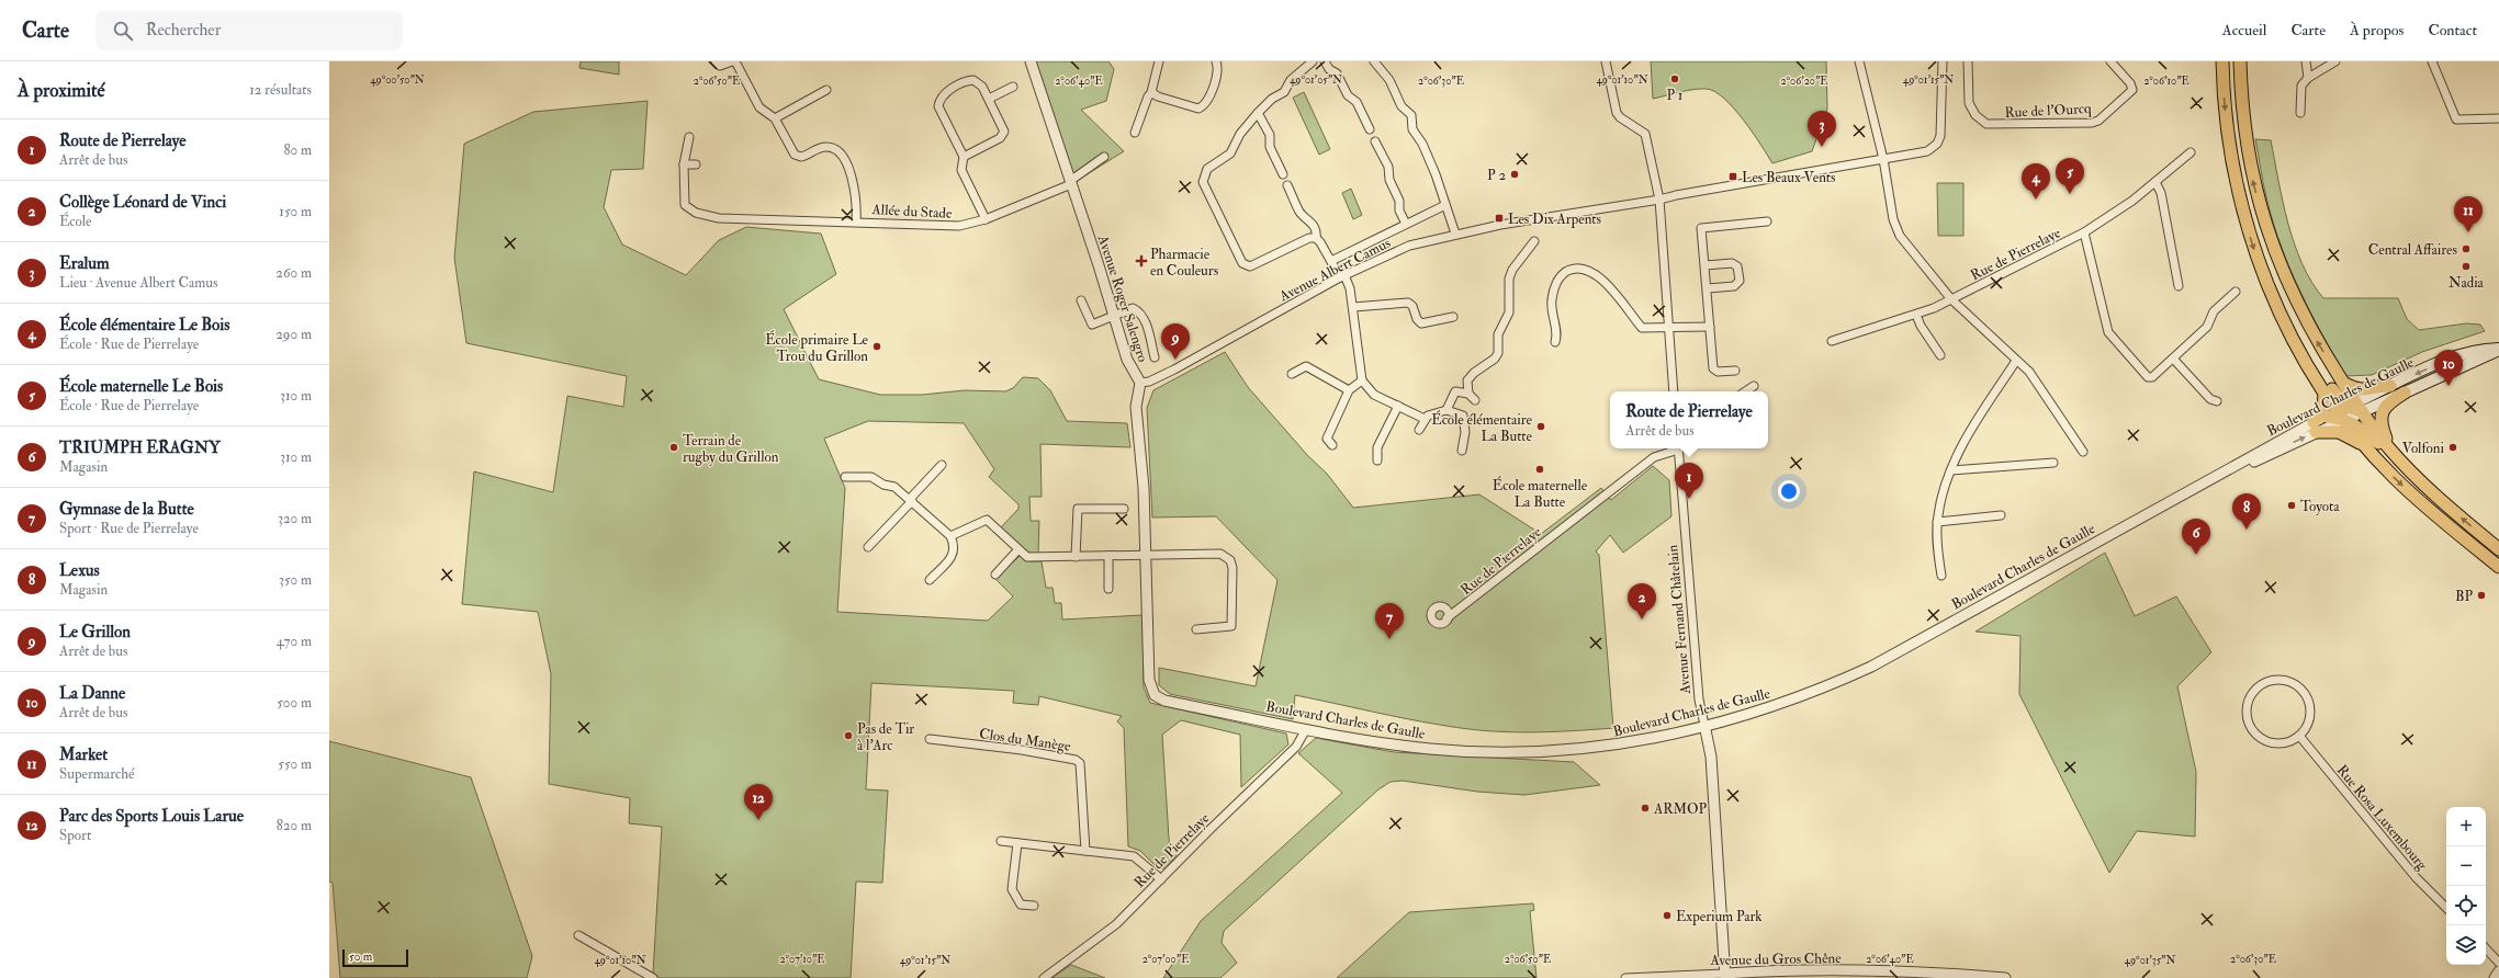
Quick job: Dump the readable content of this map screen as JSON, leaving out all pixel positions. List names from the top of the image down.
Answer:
{
  "streets": {
    "main road": ["Boulevard Charles de Gaulle"],
    "street": [
      "Rue de l'Ourcq",
      "Allée du Stade",
      "Rue de Pierrelaye",
      "Avenue Albert Camus",
      "Avenue Roger Salengro",
      "Avenue Fernand Châtelain",
      "Clos du Manège",
      "Rue Rosa Luxembourg",
      "Avenue du Gros Chêne"
    ]
  },
  "crossings": [
    ["Allée du Stade", "Avenue Roger Salengro"],
    ["Rue de Pierrelaye", "Boulevard Charles de Gaulle"],
    ["Avenue Albert Camus", "Avenue Roger Salengro"],
    ["Avenue Roger Salengro", "Boulevard Charles de Gaulle"],
    ["Boulevard Charles de Gaulle", "Avenue Fernand Châtelain"],
    ["Avenue Fernand Châtelain", "Avenue du Gros Chêne"]
  ],
  "places": {
    "other": [
      "P 1",
      "P 2",
      "Central Affaires",
      "Nadia",
      "École primaire Le Trou du Grillon",
      "École élémentaire La Butte",
      "Terrain de rugby du Grillon",
      "Volfoni",
      "École maternelle La Butte",
      "Toyota",
      "BP",
      "Pas de Tir à l'Arc",
      "ARMOP",
      "Experium Park"
    ],
    "transit": ["Les Beaux Vents", "Les Dix Arpents"],
    "health": ["Pharmacie en Couleurs"]
  },
  "scale_bar": "50 m",
  "page": {
    "header": "Carte",
    "search": "Rechercher",
    "nav": [
      "Accueil",
      "Carte",
      "À propos",
      "Contact"
    ],
    "heading": ["À proximité", "12 résultats"],
    "pins": [
      "3",
      "5",
      "4",
      "11",
      "9",
      "10",
      "1",
      "8",
      "6",
      "2",
      "7",
      "12"
    ],
    "list": [
      {
        "mark": "1",
        "name": "Route de Pierrelaye",
        "note": "Arrêt de bus",
        "value": "80 m"
      },
      {
        "mark": "2",
        "name": "Collège Léonard de Vinci",
        "note": "École",
        "value": "150 m"
      },
      {
        "mark": "3",
        "name": "Eralum",
        "note": "Lieu · Avenue Albert Camus",
        "value": "260 m"
      },
      {
        "mark": "4",
        "name": "École élémentaire Le Bois",
        "note": "École · Rue de Pierrelaye",
        "value": "290 m"
      },
      {
        "mark": "5",
        "name": "École maternelle Le Bois",
        "note": "École · Rue de Pierrelaye",
        "value": "310 m"
      },
      {
        "mark": "6",
        "name": "TRIUMPH ERAGNY",
        "note": "Magasin",
        "value": "310 m"
      },
      {
        "mark": "7",
        "name": "Gymnase de la Butte",
        "note": "Sport · Rue de Pierrelaye",
        "value": "320 m"
      },
      {
        "mark": "8",
        "name": "Lexus",
        "note": "Magasin",
        "value": "350 m"
      },
      {
        "mark": "9",
        "name": "Le Grillon",
        "note": "Arrêt de bus",
        "value": "470 m"
      },
      {
        "mark": "10",
        "name": "La Danne",
        "note": "Arrêt de bus",
        "value": "500 m"
      },
      {
        "mark": "11",
        "name": "Market",
        "note": "Supermarché",
        "value": "550 m"
      },
      {
        "mark": "12",
        "name": "Parc des Sports Louis Larue",
        "note": "Sport",
        "value": "820 m"
      }
    ],
    "popup": ["Route de Pierrelaye", "Arrêt de bus"],
    "map_buttons": ["+", "−"],
    "scale": "50 m"
  },
  "coordinates": [
    "49°00'50\"N",
    "49°01'05\"N",
    "49°01'10\"N",
    "49°01'15\"N",
    "2°06'50\"E",
    "2°06'40\"E",
    "2°06'30\"E",
    "2°06'20\"E",
    "2°06'10\"E",
    "2°07'10\"E",
    "2°07'00\"E",
    "49°01'35\"N"
  ]
}
